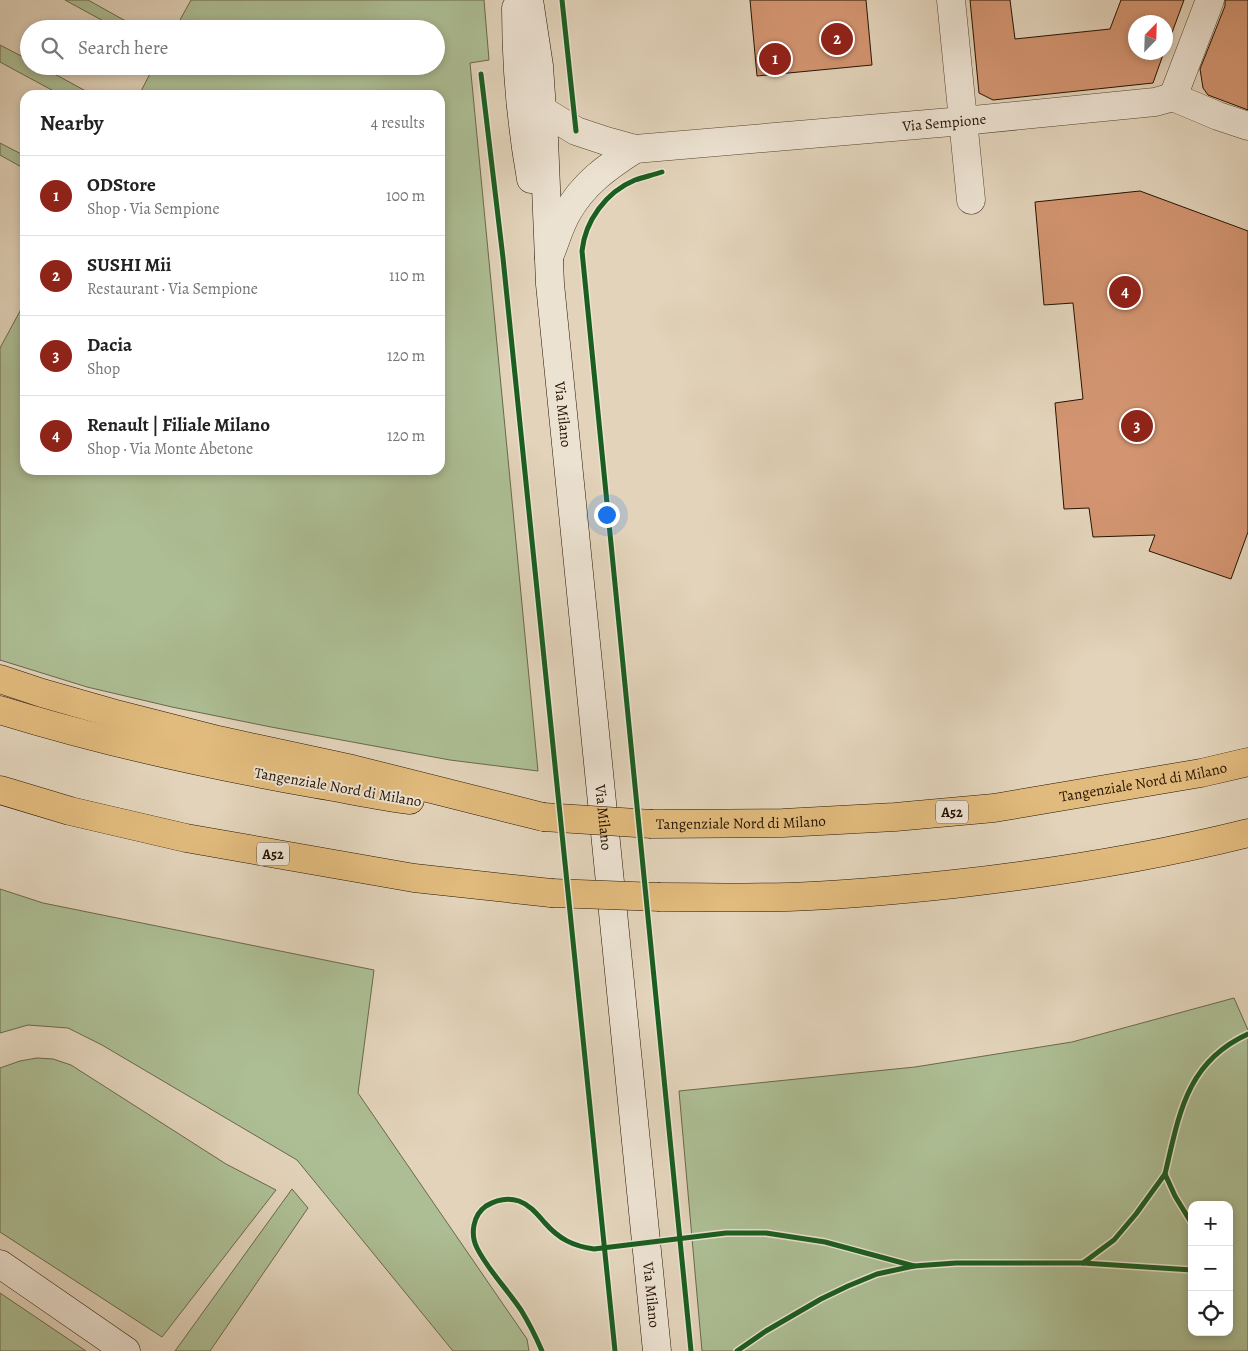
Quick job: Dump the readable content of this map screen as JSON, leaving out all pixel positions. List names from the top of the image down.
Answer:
{
  "streets": {
    "highway": ["Tangenziale Nord di Milano", "A52"],
    "street": ["Via Sempione", "Via Milano"]
  },
  "crossings": [
    ["Via Sempione", "Via Milano"]
  ],
  "north": "top right",
  "page": {
    "search": "Search here",
    "pins": [
      "2",
      "1",
      "4",
      "3"
    ],
    "heading": ["Nearby", "4 results"],
    "list": [
      {
        "mark": "1",
        "name": "ODStore",
        "note": "Shop · Via Sempione",
        "value": "100 m"
      },
      {
        "mark": "2",
        "name": "SUSHI Mii",
        "note": "Restaurant · Via Sempione",
        "value": "110 m"
      },
      {
        "mark": "3",
        "name": "Dacia",
        "note": "Shop",
        "value": "120 m"
      },
      {
        "mark": "4",
        "name": "Renault | Filiale Milano",
        "note": "Shop · Via Monte Abetone",
        "value": "120 m"
      }
    ],
    "map_buttons": ["+", "−"]
  }
}
